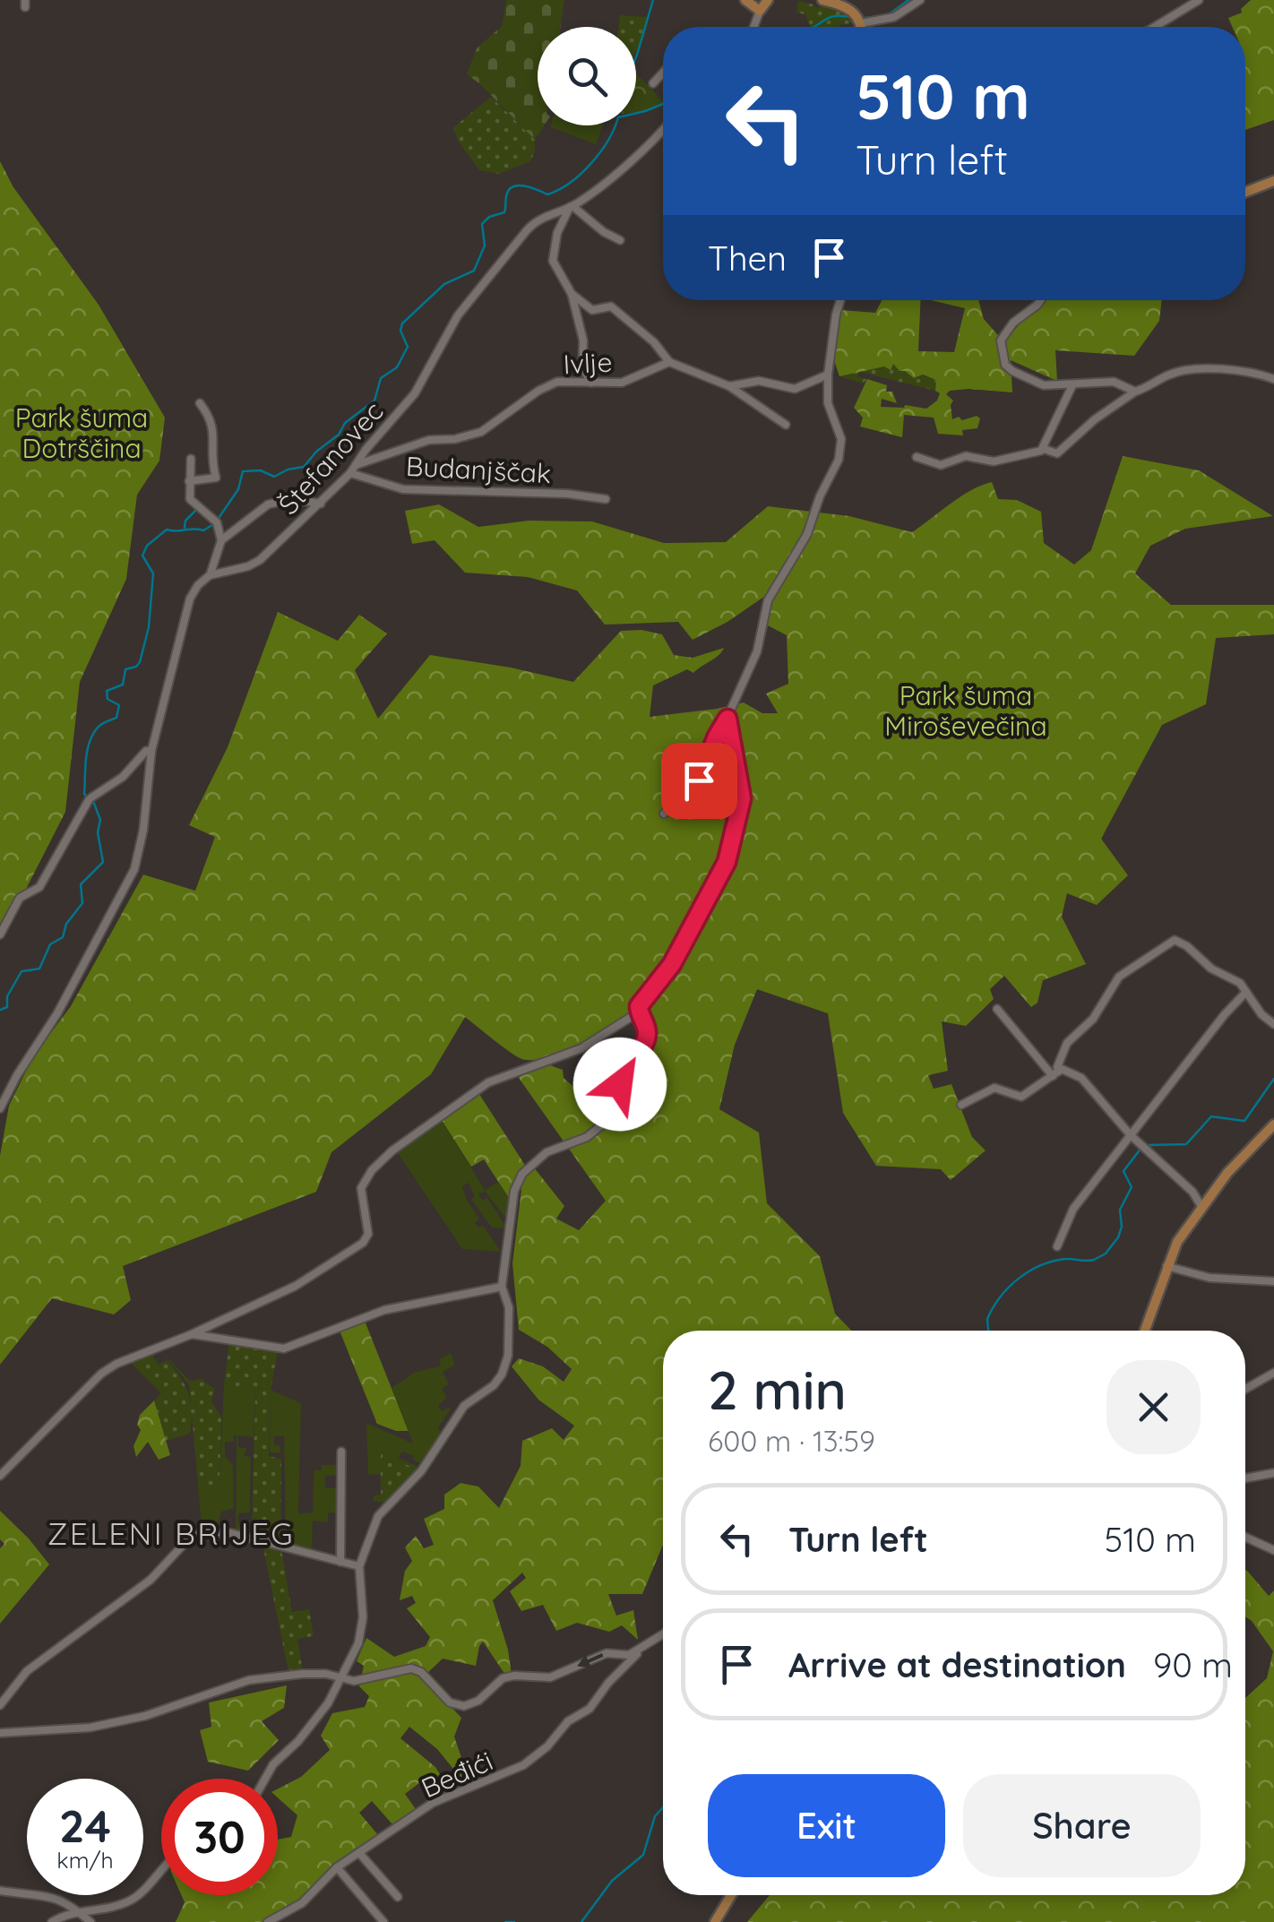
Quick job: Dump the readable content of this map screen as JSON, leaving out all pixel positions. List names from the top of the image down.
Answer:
{
  "streets": {
    "street": [
      "Ivlje",
      "Štefanovec",
      "Budanjščak",
      "Beđići"
    ]
  },
  "crossings": [
    ["Ivlje", "Štefanovec"],
    ["Štefanovec", "Budanjščak"]
  ],
  "districts": ["ZELENI BRIJEG"],
  "parks": ["Park šuma Dotrščina", "Park šuma Miroševečina"],
  "page": {
    "turn": ["510 m", "Turn left"],
    "then": "Then",
    "heading": ["2 min", "600 m · 13:59"],
    "list": [
      {
        "name": "Turn left",
        "value": "510 m"
      },
      {
        "name": "Arrive at destination",
        "value": "90 m"
      }
    ],
    "buttons": ["Exit", "Share"],
    "speed": "24 km/h",
    "limit": "30"
  }
}
